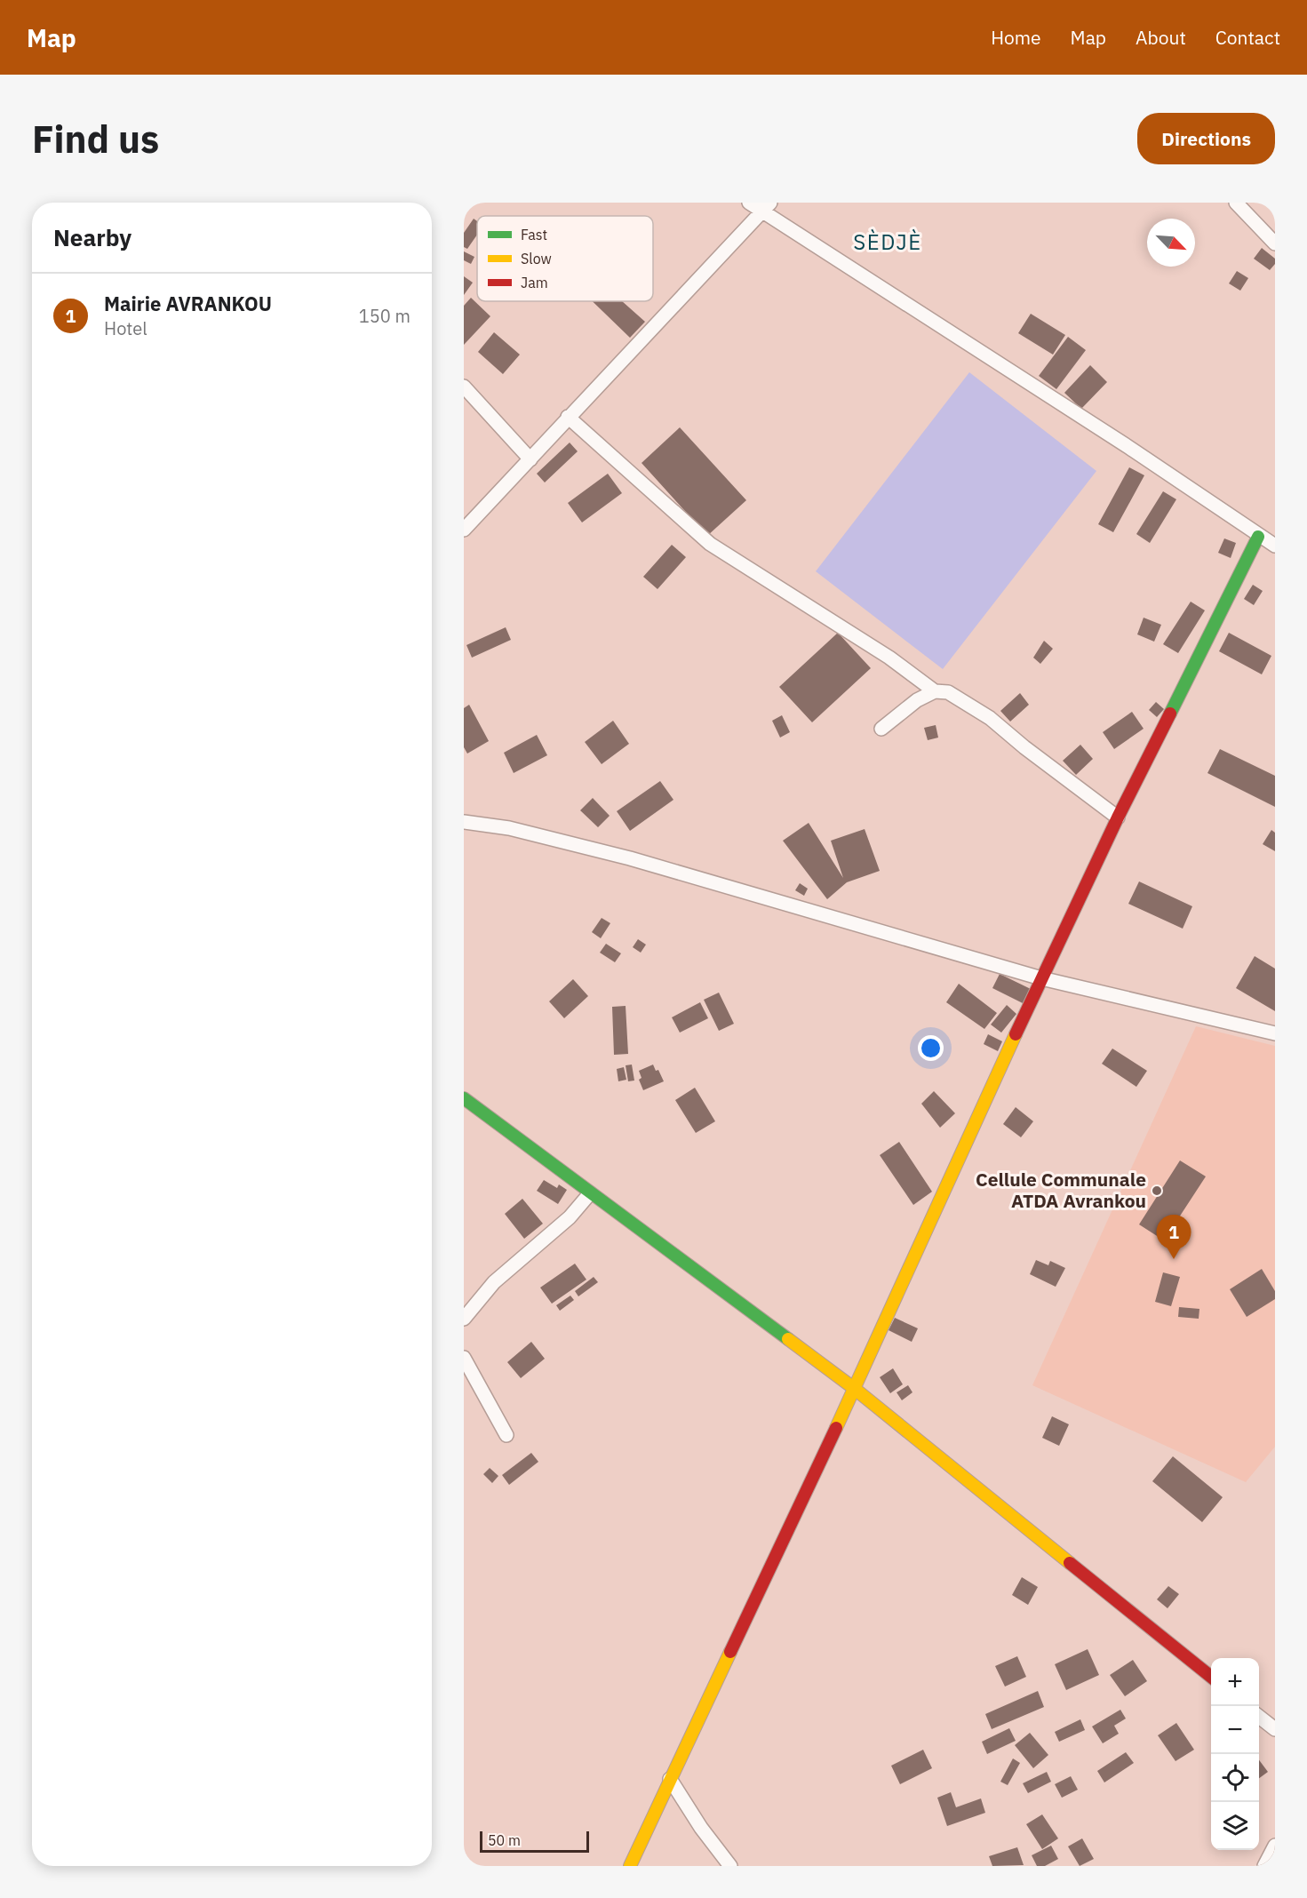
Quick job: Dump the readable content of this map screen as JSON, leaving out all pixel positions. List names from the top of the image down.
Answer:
{
  "districts": ["SÈDJÈ"],
  "places": ["Cellule Communale ATDA Avrankou"],
  "legend": ["Fast", "Slow", "Jam"],
  "scale_bar": "50 m",
  "north": "bottom right",
  "page": {
    "header": "Map",
    "nav": [
      "Home",
      "Map",
      "About",
      "Contact"
    ],
    "buttons": "Directions",
    "title": "Find us",
    "heading": "Nearby",
    "list": [
      {
        "mark": "1",
        "name": "Mairie AVRANKOU",
        "note": "Hotel",
        "value": "150 m"
      }
    ],
    "pins": "1",
    "map_buttons": ["+", "−"],
    "scale": "50 m"
  }
}
